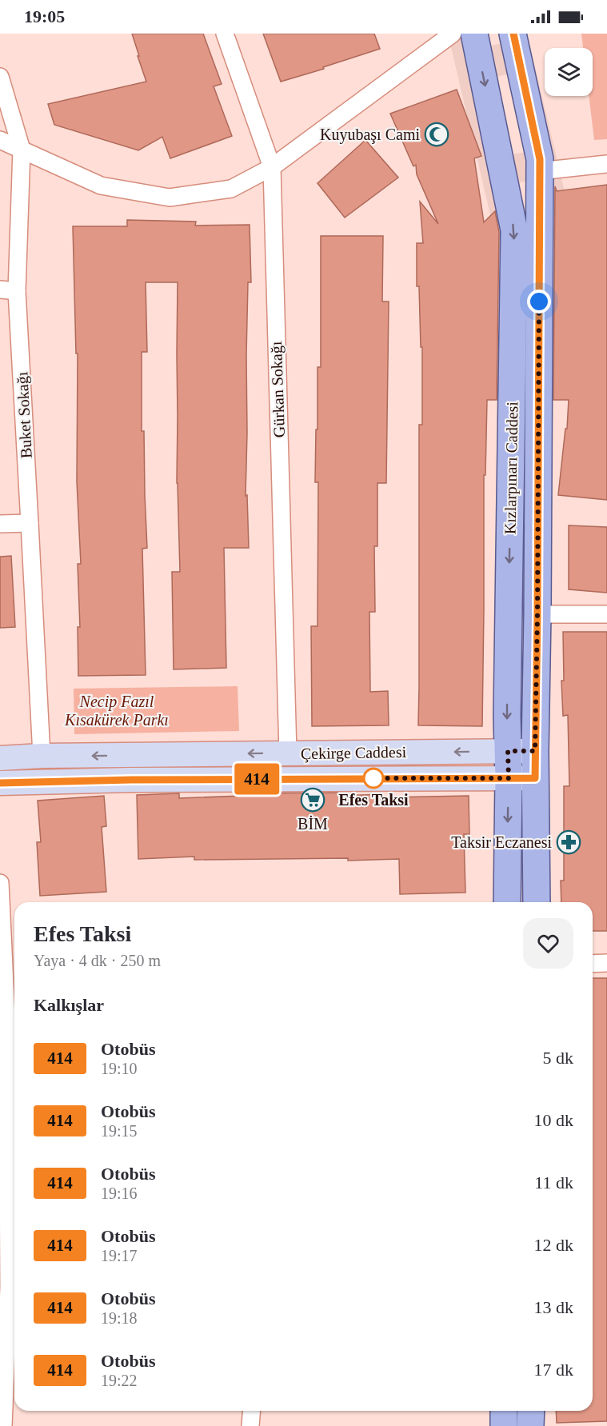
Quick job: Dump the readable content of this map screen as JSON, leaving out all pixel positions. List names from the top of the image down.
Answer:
{
  "streets": {
    "main road": ["Kızlarpınarı Caddesi", "Çekirge Caddesi"],
    "street": ["Gürkan Sokağı", "Buket Sokağı"]
  },
  "crossings": [
    ["Gürkan Sokağı", "Çekirge Caddesi"],
    ["Buket Sokağı", "Çekirge Caddesi"],
    ["Kızlarpınarı Caddesi", "Çekirge Caddesi"]
  ],
  "parks": ["Necip Fazıl Kısakürek Parkı"],
  "places": {
    "mosque": ["Kuyubaşı Cami"],
    "other": ["Efes Taksi"],
    "supermarket": ["BİM"],
    "pharmacy": ["Taksir Eczanesi"]
  },
  "lines": ["bus line 414"],
  "page": {
    "status": "19:05",
    "on_map": "414",
    "heading": [
      ["Efes Taksi", "Yaya · 4 dk · 250 m"],
      "Kalkışlar"
    ],
    "list": [
      {
        "mark": "414",
        "name": "Otobüs",
        "note": "19:10",
        "value": "5 dk"
      },
      {
        "mark": "414",
        "name": "Otobüs",
        "note": "19:15",
        "value": "10 dk"
      },
      {
        "mark": "414",
        "name": "Otobüs",
        "note": "19:16",
        "value": "11 dk"
      },
      {
        "mark": "414",
        "name": "Otobüs",
        "note": "19:17",
        "value": "12 dk"
      },
      {
        "mark": "414",
        "name": "Otobüs",
        "note": "19:18",
        "value": "13 dk"
      },
      {
        "mark": "414",
        "name": "Otobüs",
        "note": "19:22",
        "value": "17 dk"
      }
    ]
  }
}
